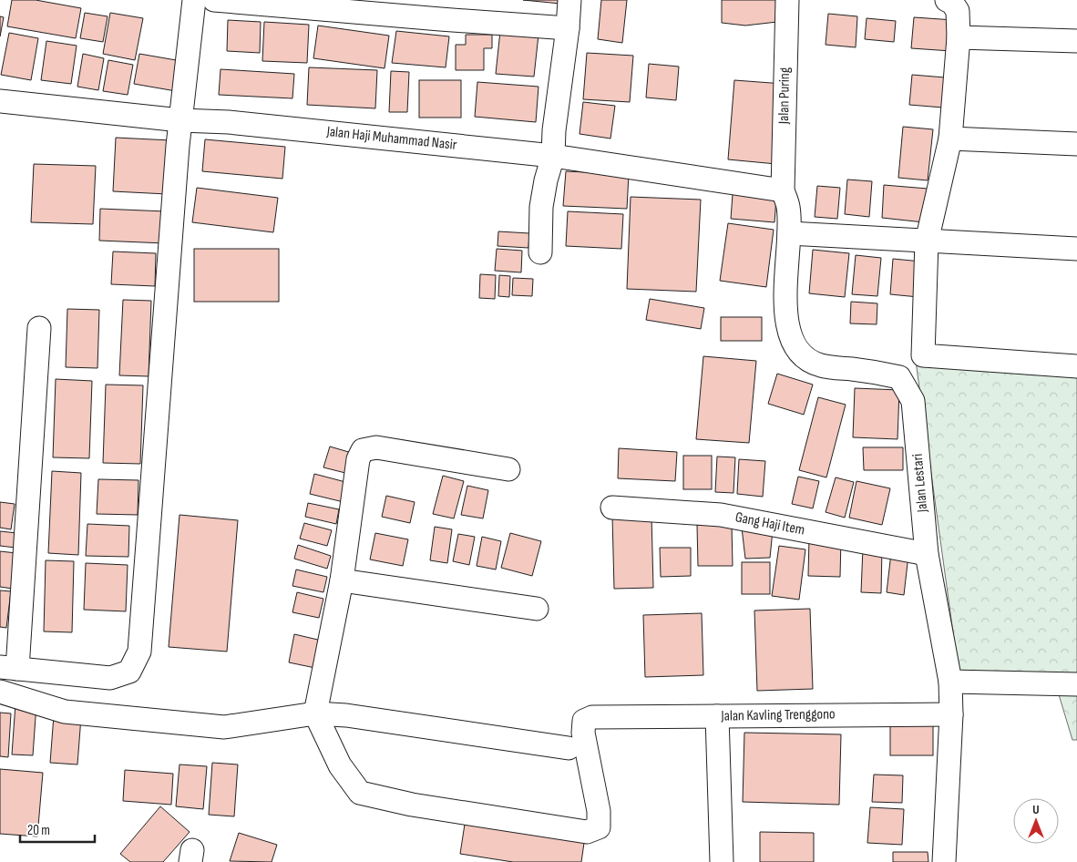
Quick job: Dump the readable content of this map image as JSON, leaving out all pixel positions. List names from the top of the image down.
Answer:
{
  "streets": {
    "street": [
      "Jalan Puring",
      "Jalan Haji Muhammad Nasir",
      "Jalan Lestari",
      "Gang Haji Item",
      "Jalan Kavling Trenggono"
    ]
  },
  "crossings": [
    ["Jalan Puring", "Jalan Haji Muhammad Nasir"],
    ["Jalan Puring", "Jalan Lestari"],
    ["Jalan Haji Muhammad Nasir", "Jalan Lestari"],
    ["Jalan Lestari", "Gang Haji Item"],
    ["Jalan Lestari", "Jalan Kavling Trenggono"]
  ],
  "scale_bar": "20 m",
  "north": "top"
}
